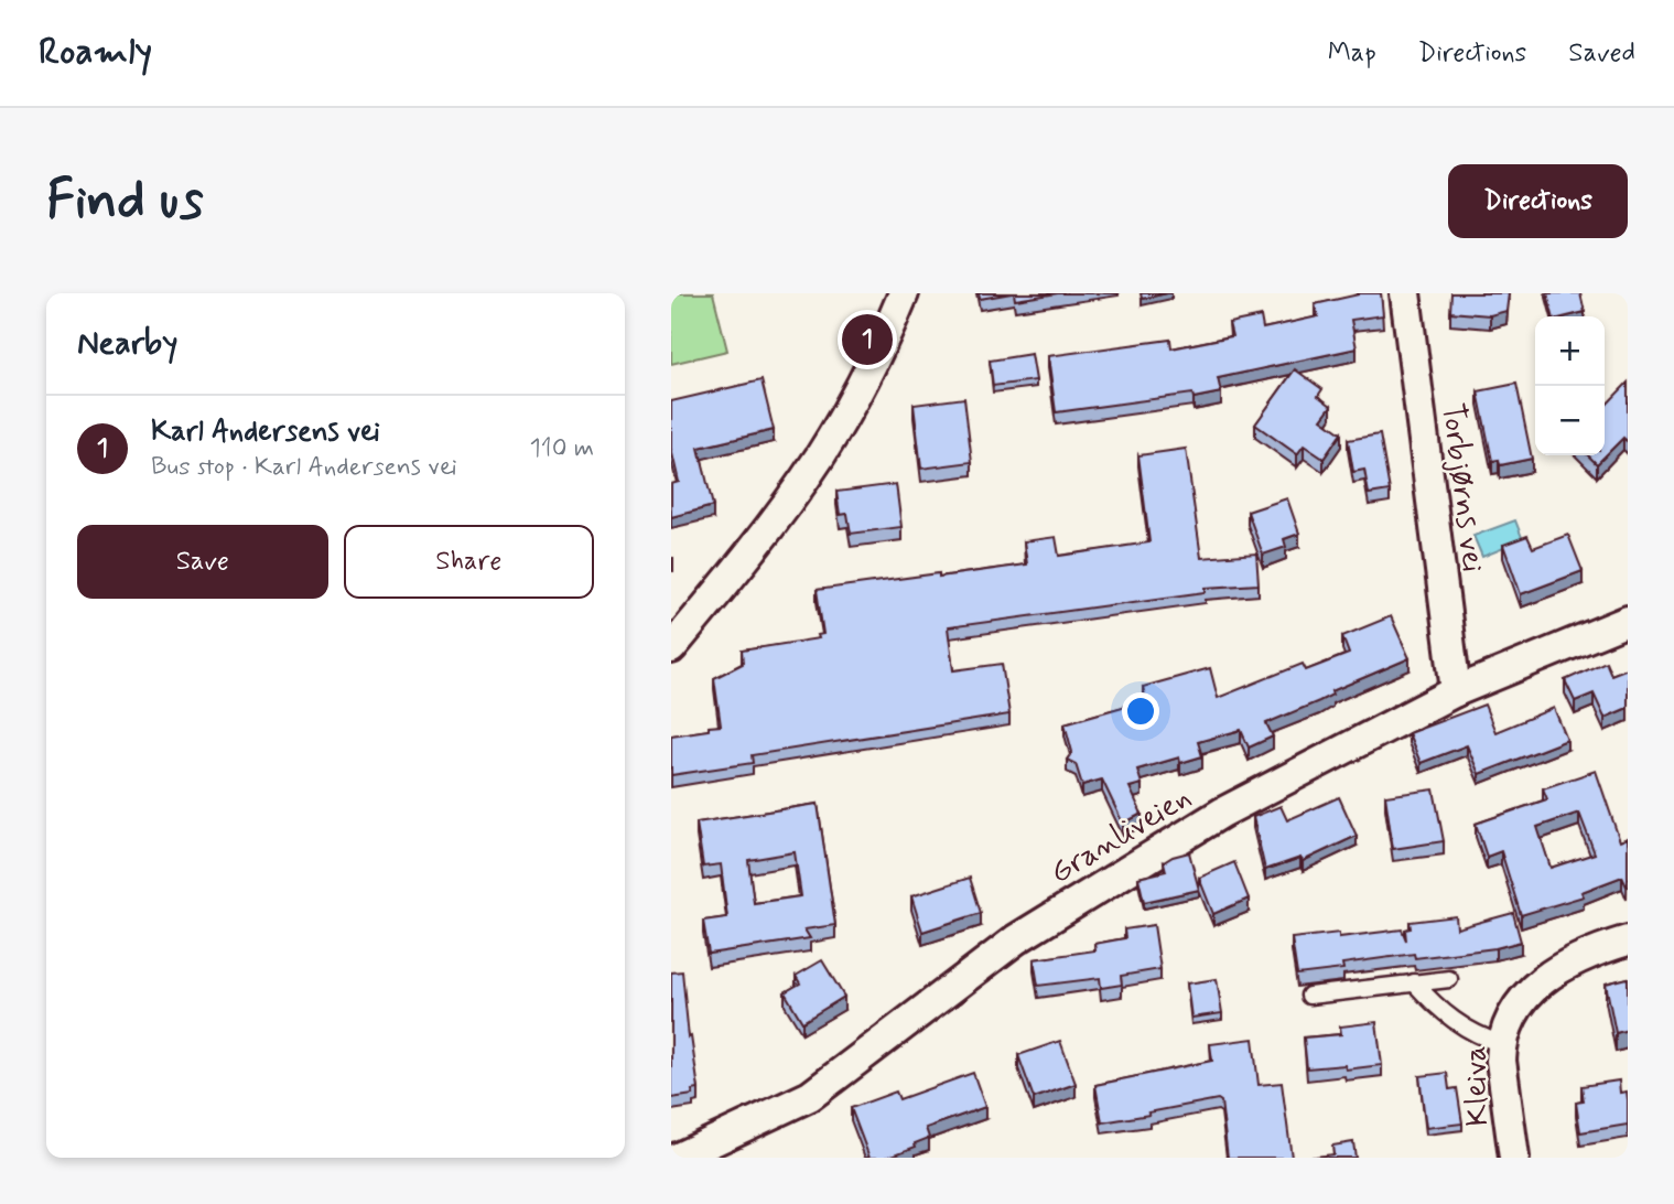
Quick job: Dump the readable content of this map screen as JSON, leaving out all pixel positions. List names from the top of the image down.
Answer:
{
  "streets": {
    "street": ["Torbjørns vei", "Granliveien", "Kleiva"]
  },
  "crossings": [
    ["Torbjørns vei", "Granliveien"]
  ],
  "page": {
    "header": "Roamly",
    "nav": ["Map", "Directions", "Saved"],
    "buttons": [
      "Directions",
      ["Save", "Share"]
    ],
    "title": "Find us",
    "heading": "Nearby",
    "pins": "1",
    "map_buttons": ["+", "−"],
    "list": [
      {
        "mark": "1",
        "name": "Karl Andersens vei",
        "note": "Bus stop · Karl Andersens vei",
        "value": "110 m"
      }
    ]
  }
}
